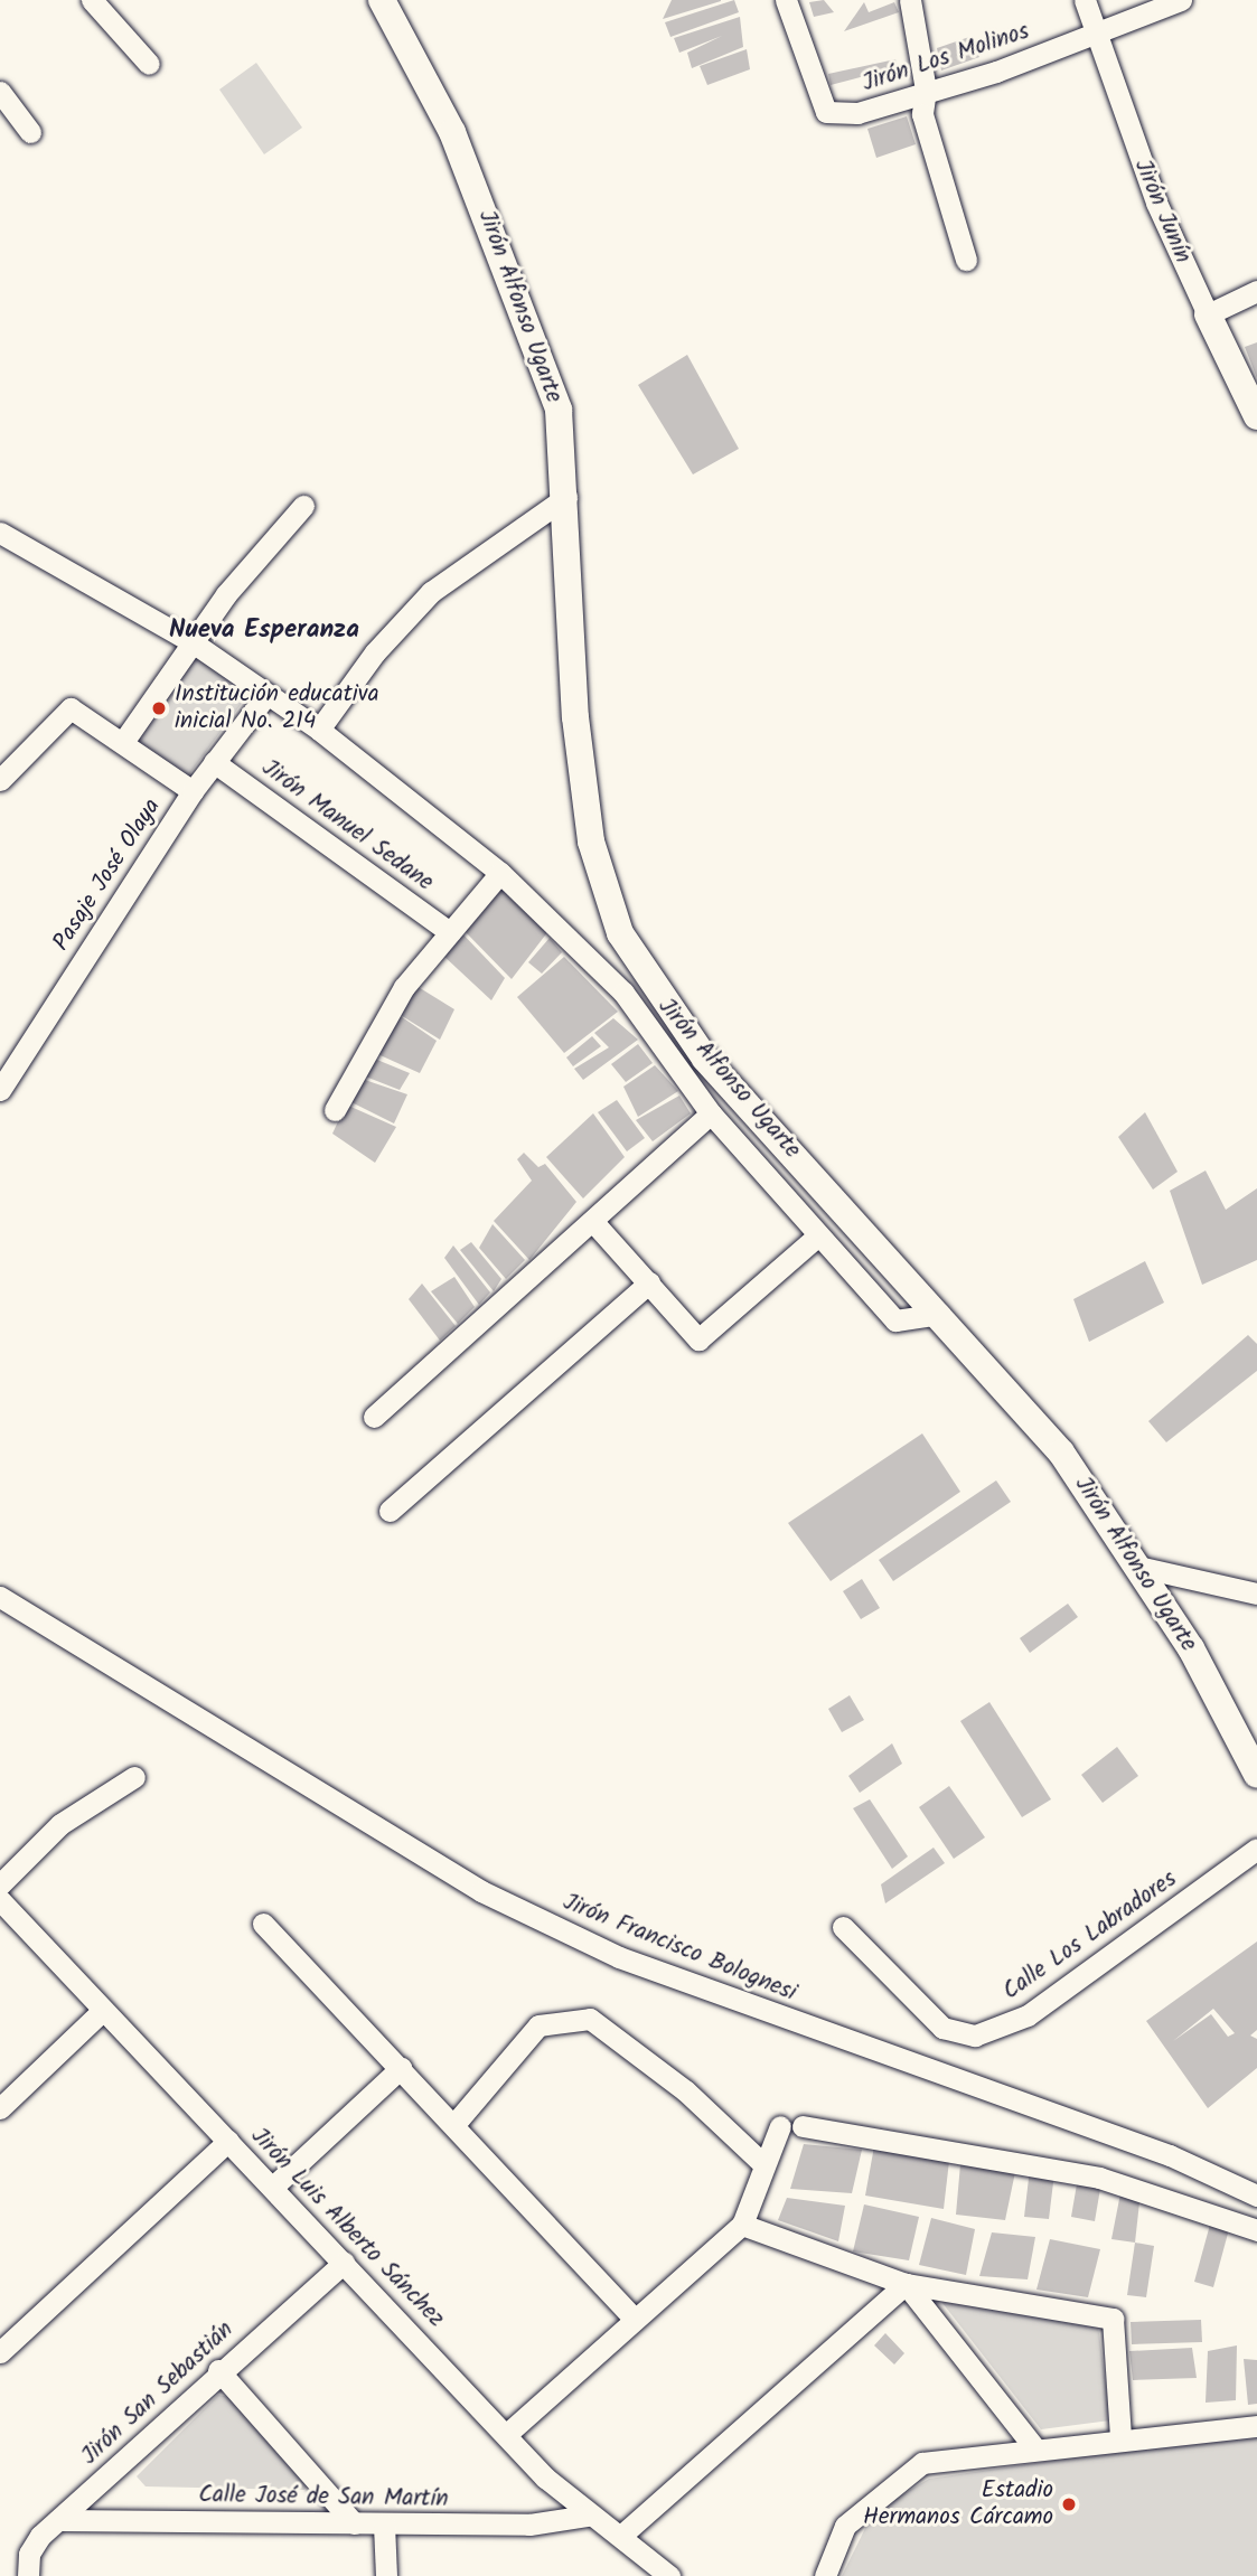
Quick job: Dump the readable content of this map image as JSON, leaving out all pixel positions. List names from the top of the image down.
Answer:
{
  "streets": {
    "main road": ["Jirón Junín", "Jirón Alfonso Ugarte"],
    "street": [
      "Jirón Los Molinos",
      "Jirón Manuel Sedane",
      "Pasaje José Olaya",
      "Calle Los Labradores",
      "Jirón Francisco Bolognesi",
      "Jirón Luis Alberto Sánchez",
      "Jirón San Sebastián",
      "Calle José de San Martín"
    ]
  },
  "crossings": [
    ["Jirón Los Molinos", "Jirón Junín"],
    ["Jirón Manuel Sedane", "Pasaje José Olaya"],
    ["Jirón Luis Alberto Sánchez", "Jirón San Sebastián"],
    ["Jirón Luis Alberto Sánchez", "Calle José de San Martín"],
    ["Jirón San Sebastián", "Calle José de San Martín"]
  ],
  "districts": ["Nueva Esperanza"],
  "places": ["Institución educativa inicial No. 214", "Estadio Hermanos Cárcamo"]
}
